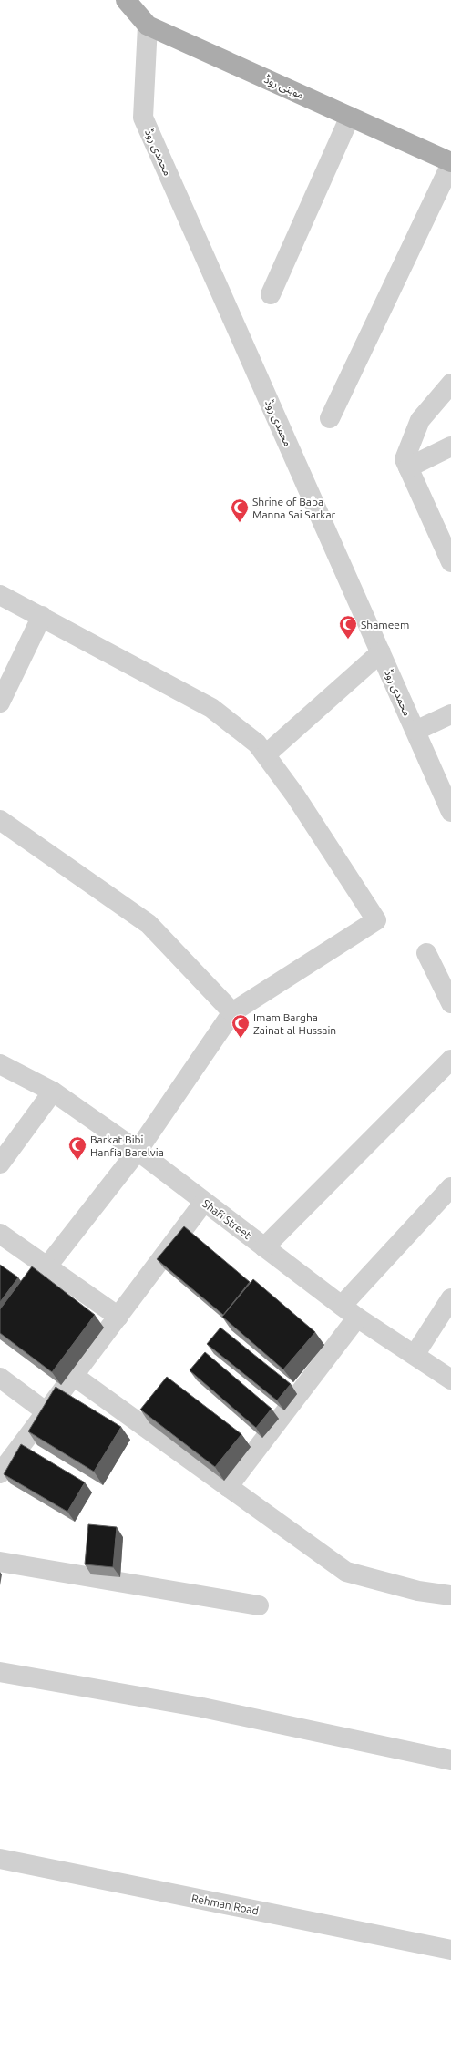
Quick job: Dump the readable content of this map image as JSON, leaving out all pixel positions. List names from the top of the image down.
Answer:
{
  "streets": {
    "main road": ["موہنی روڈ"],
    "street": ["محمدی روڈ", "Shafi Street", "Rehman Road"]
  },
  "crossings": [
    ["موہنی روڈ", "محمدی روڈ"]
  ],
  "places": {
    "mosque": [
      "Shrine of Baba Manna Sai Sarkar",
      "Shameem",
      "Imam Bargha Zainat-al-Hussain",
      "Barkat Bibi Hanfia Barelvia"
    ]
  }
}
